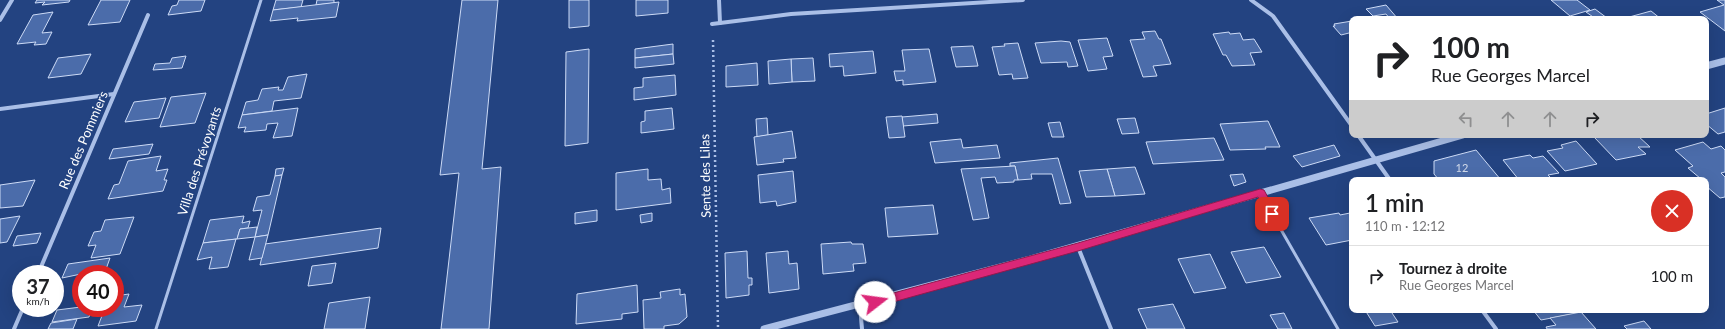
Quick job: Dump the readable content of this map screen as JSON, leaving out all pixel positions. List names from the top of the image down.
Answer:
{
  "streets": {
    "street": ["Rue des Pommiers"],
    "lane": ["Villa des Prévoyants"],
    "path": ["Sente des Lilas"]
  },
  "house_numbers": ["12"],
  "page": {
    "turn": ["100 m", "Rue Georges Marcel"],
    "heading": ["1 min", "110 m · 12:12"],
    "list": [
      {
        "name": "Tournez à droite",
        "note": "Rue Georges Marcel",
        "value": "100 m"
      }
    ],
    "speed": "37 km/h",
    "limit": "40"
  }
}
